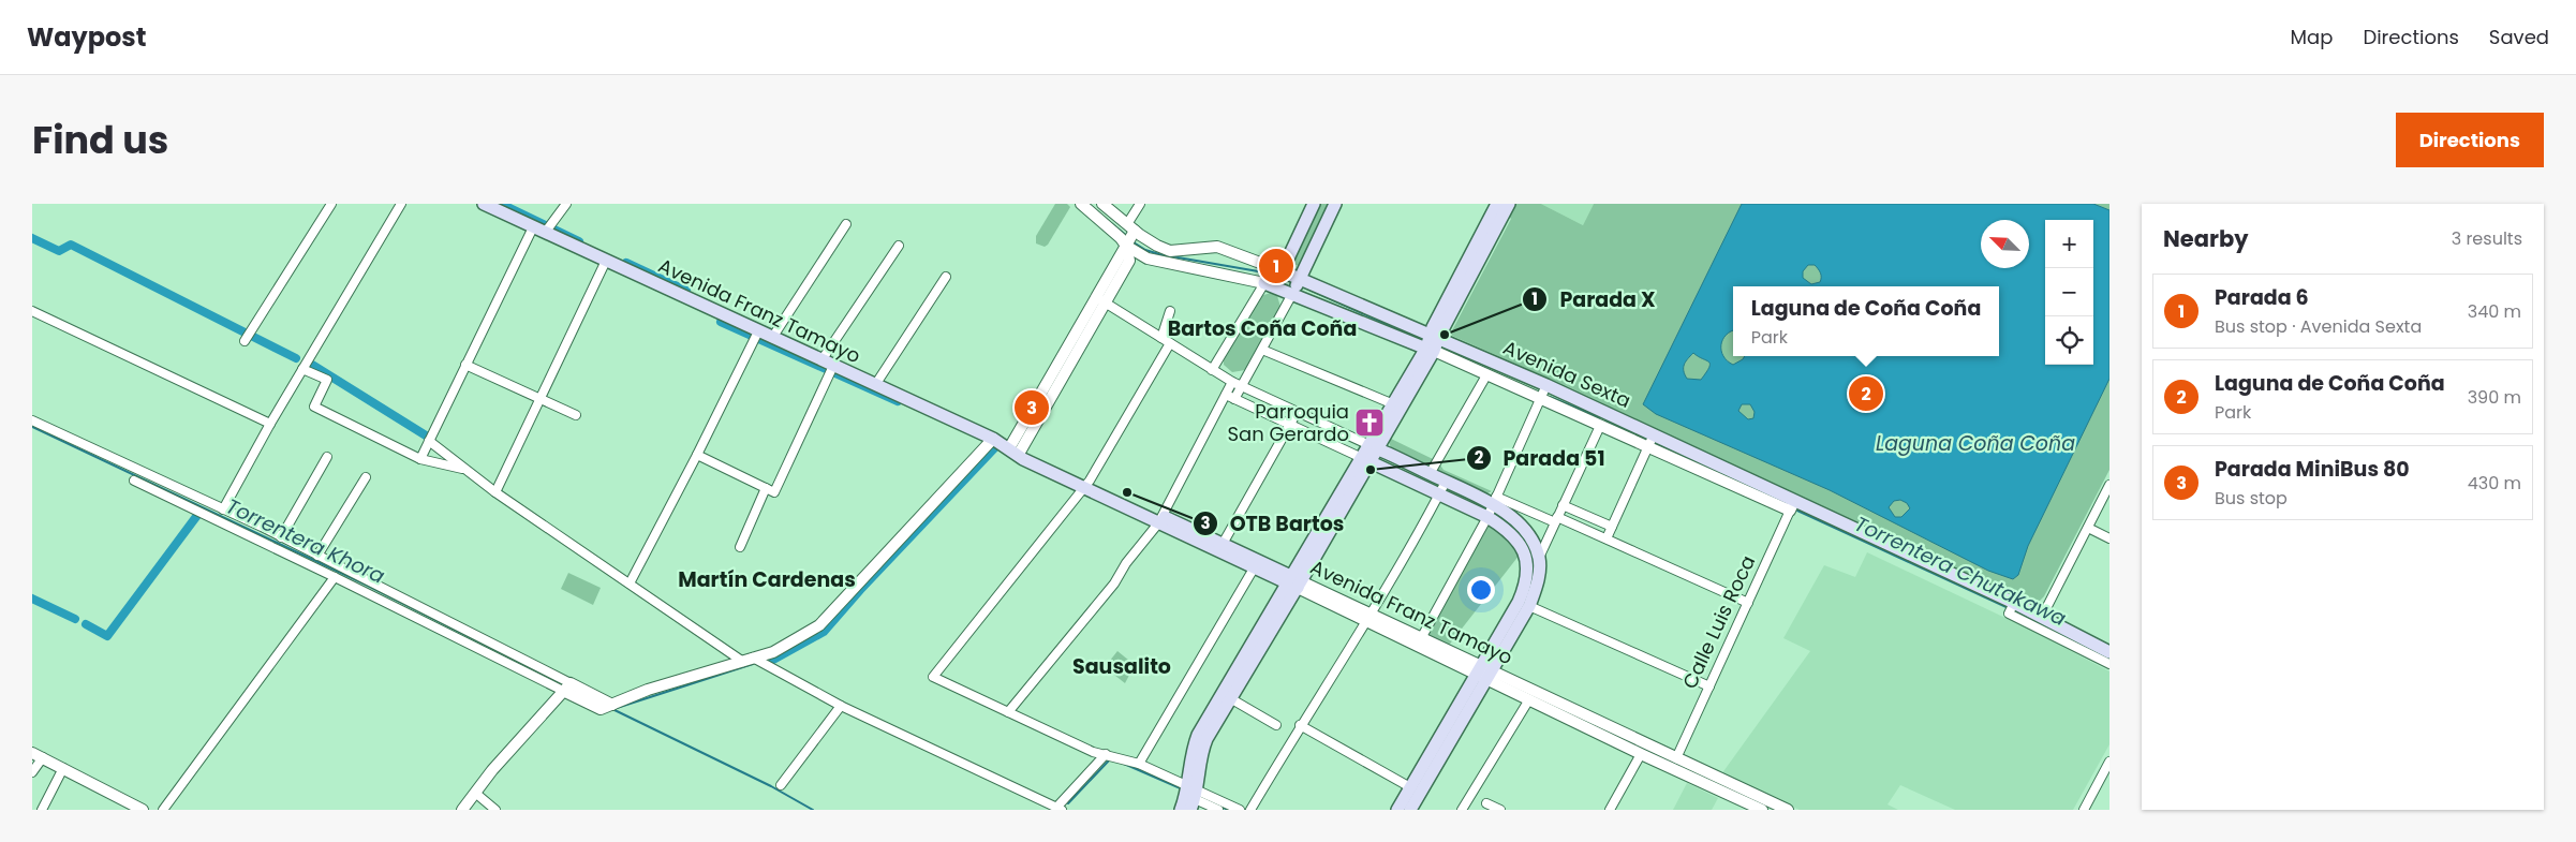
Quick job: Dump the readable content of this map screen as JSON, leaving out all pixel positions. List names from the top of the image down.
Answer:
{
  "streets": {
    "main road": ["Avenida Franz Tamayo", "Avenida Sexta"],
    "street": ["Calle Luis Roca"]
  },
  "crossings": [
    ["Avenida Franz Tamayo", "Calle Luis Roca"],
    ["Avenida Sexta", "Calle Luis Roca"]
  ],
  "districts": ["Bartos Coña Coña", "Martín Cardenas", "Sausalito"],
  "water": ["Laguna Coña Coña", "Torrentera Khora", "Torrentera Chutakawa"],
  "places": {
    "other": ["Parada X", "Parada 51", "OTB Bartos"],
    "church": ["Parroquia San Gerardo"]
  },
  "north": "top left",
  "page": {
    "header": "Waypost",
    "nav": ["Map", "Directions", "Saved"],
    "title": "Find us",
    "buttons": "Directions",
    "heading": ["Nearby", "3 results"],
    "map_buttons": ["+", "−"],
    "pins": ["1", "2", "3"],
    "list": [
      {
        "mark": "1",
        "name": "Parada 6",
        "note": "Bus stop · Avenida Sexta",
        "value": "340 m"
      },
      {
        "mark": "2",
        "name": "Laguna de Coña Coña",
        "note": "Park",
        "value": "390 m"
      },
      {
        "mark": "3",
        "name": "Parada MiniBus 80",
        "note": "Bus stop",
        "value": "430 m"
      }
    ],
    "popup": ["Laguna de Coña Coña", "Park"]
  }
}
